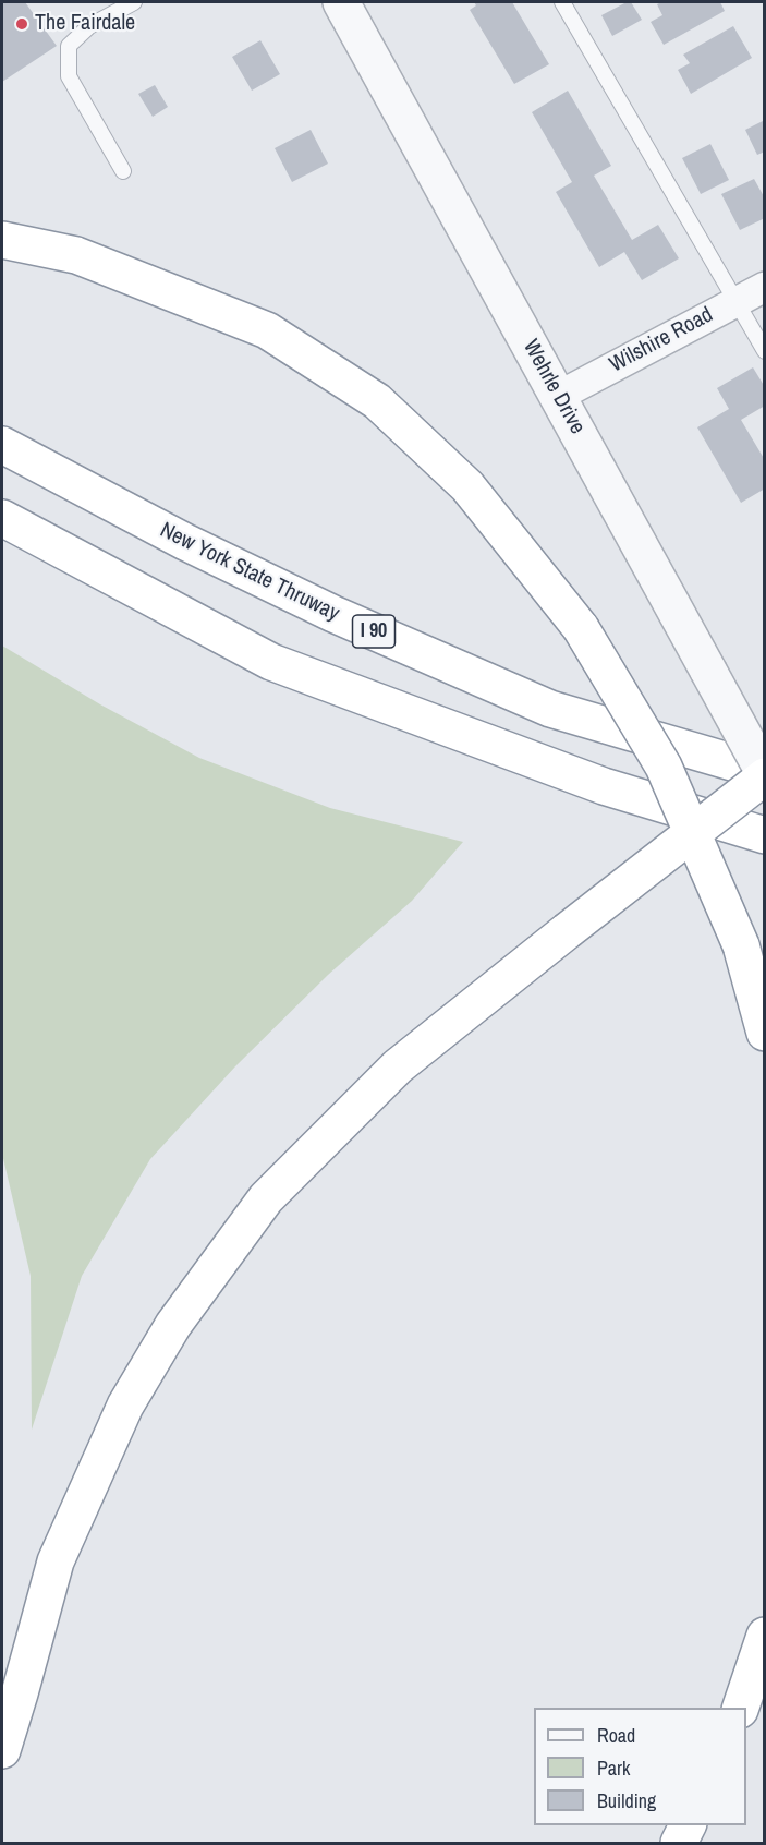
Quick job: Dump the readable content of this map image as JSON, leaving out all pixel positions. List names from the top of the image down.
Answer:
{
  "streets": {
    "highway": ["New York State Thruway", "I 90"],
    "street": ["Wilshire Road", "Wehrle Drive"]
  },
  "crossings": [
    ["Wilshire Road", "Wehrle Drive"],
    ["Wehrle Drive", "New York State Thruway"]
  ],
  "places": ["The Fairdale"],
  "legend": ["Road", "Park", "Building"]
}
